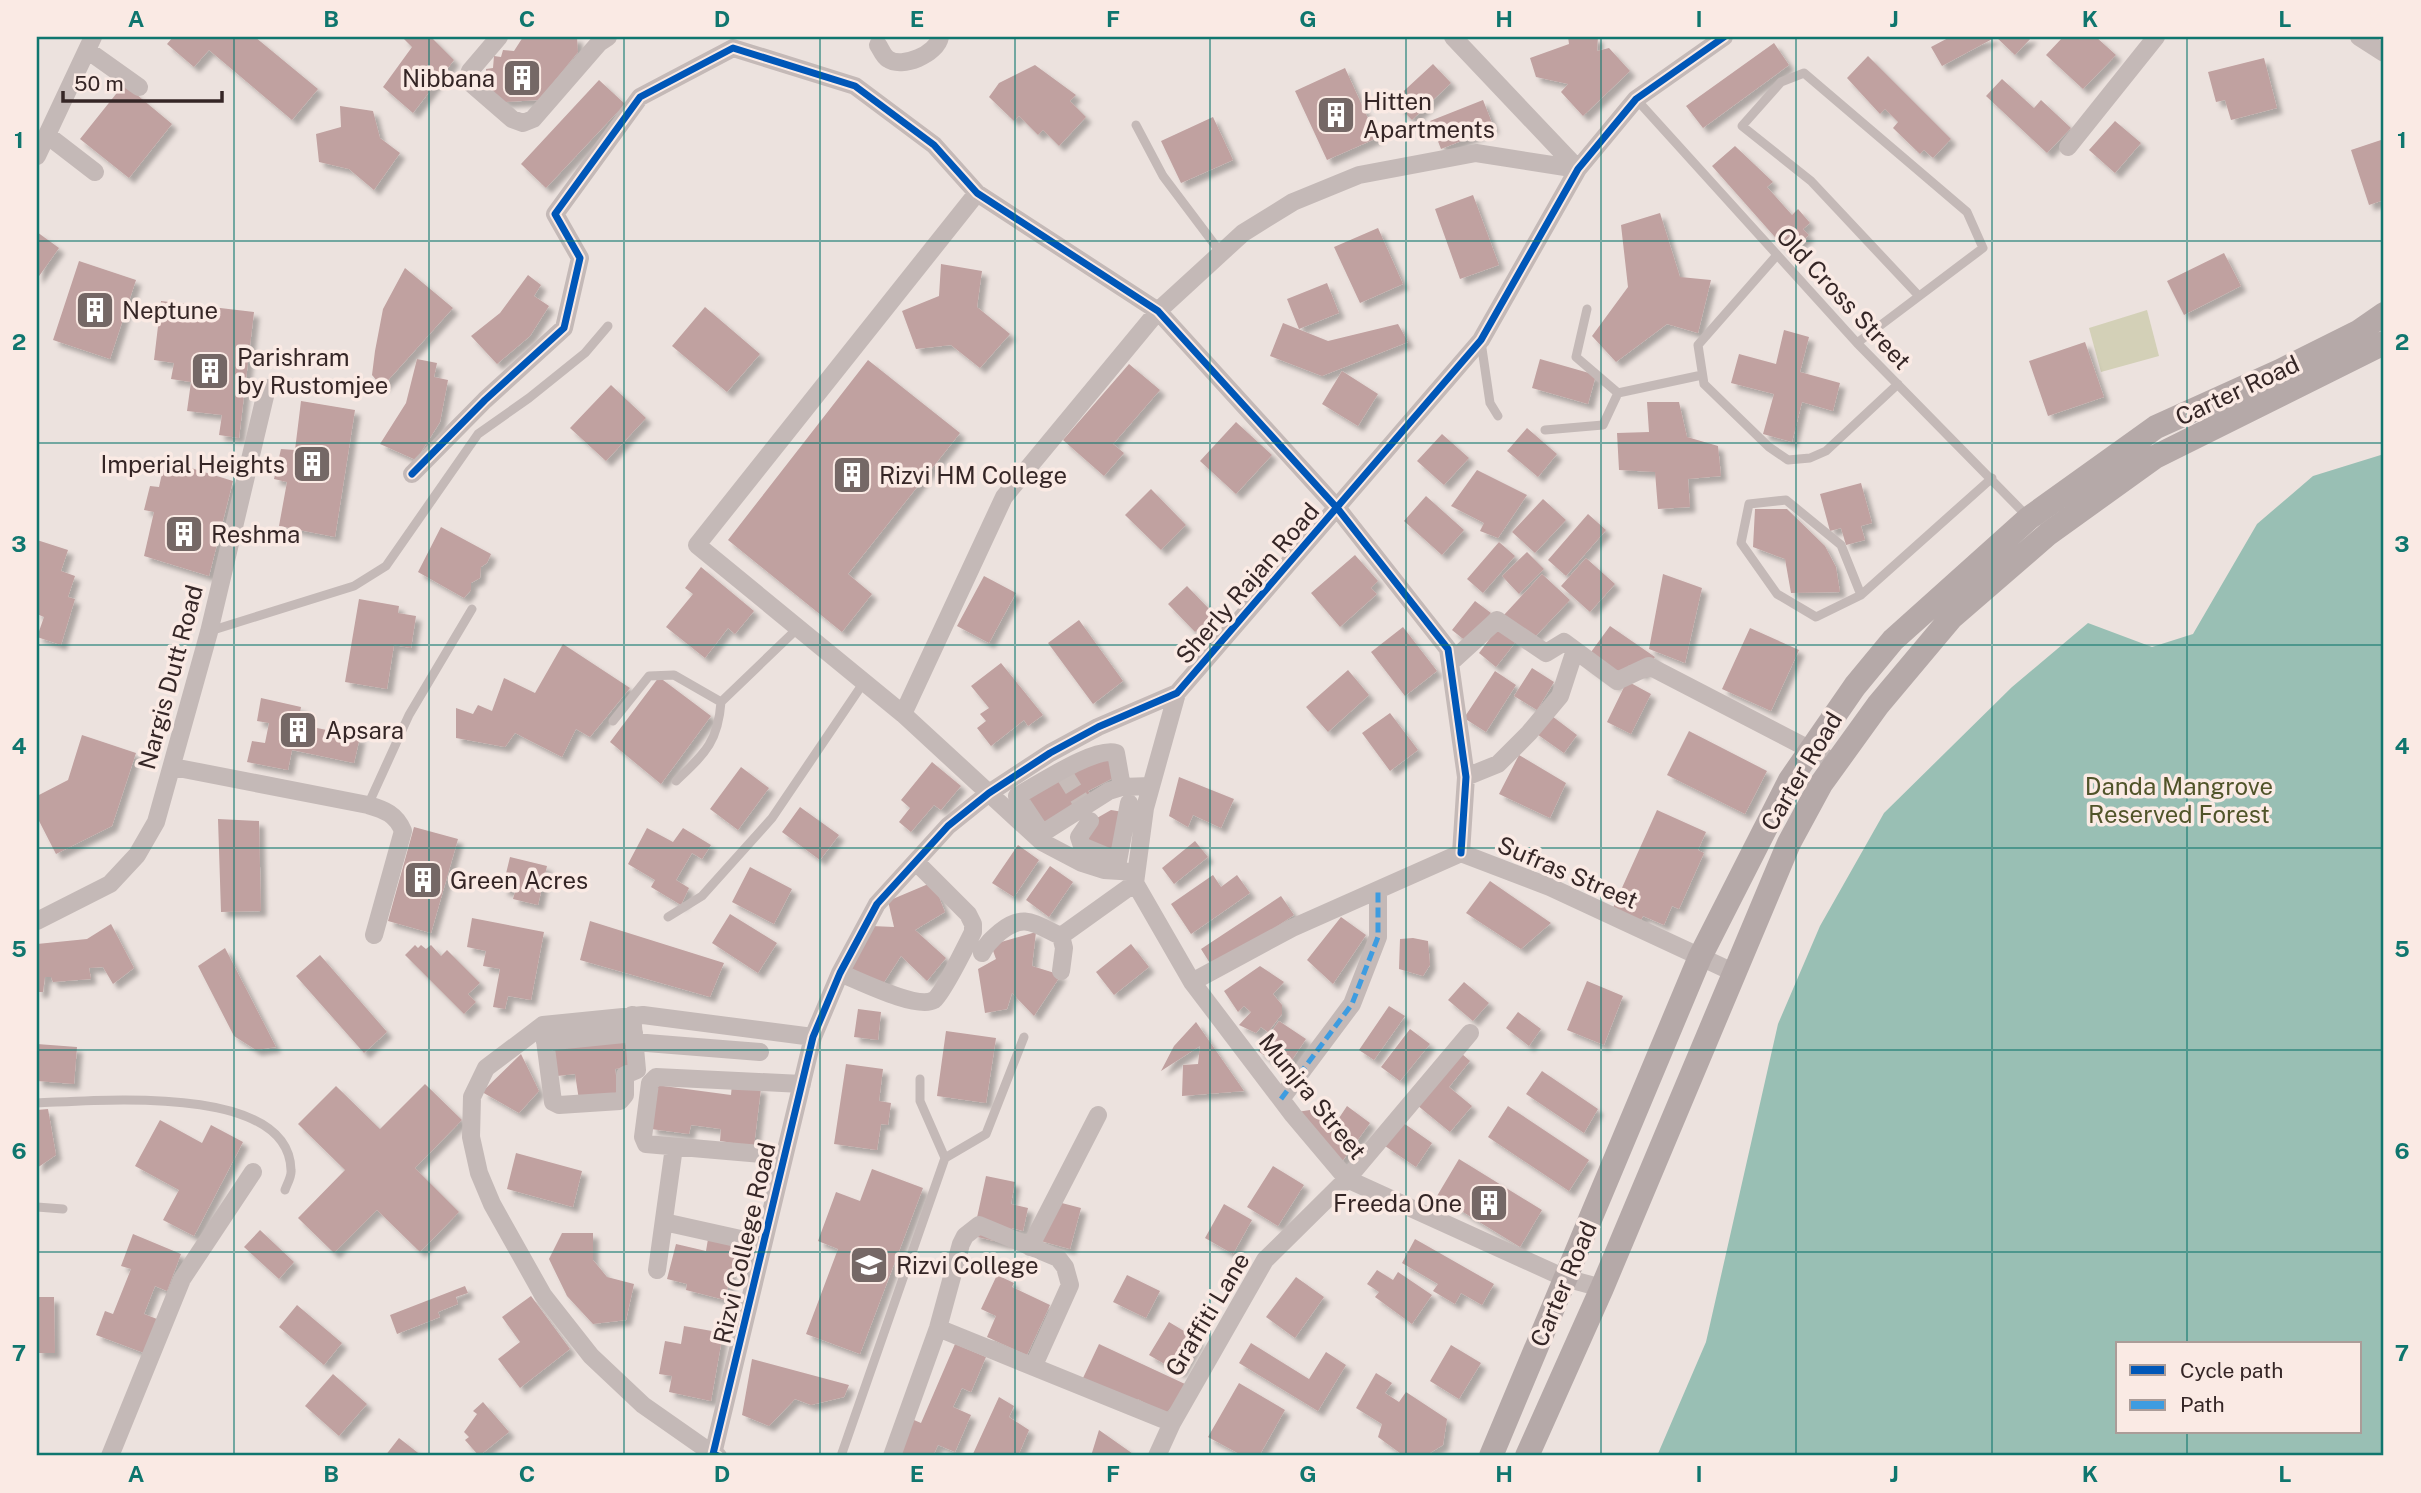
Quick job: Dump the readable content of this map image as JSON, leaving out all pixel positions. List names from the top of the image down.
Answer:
{
  "streets": {
    "main road": ["Carter Road"],
    "street": [
      "Sherly Rajan Road",
      "Nargis Dutt Road",
      "Sufras Street",
      "Munjra Street",
      "Rizvi College Road",
      "Graffiti Lane"
    ],
    "lane": ["Old Cross Street"]
  },
  "crossings": [
    ["Old Cross Street", "Carter Road"],
    ["Old Cross Street", "Sherly Rajan Road"],
    ["Carter Road", "Sufras Street"],
    ["Carter Road", "Munjra Street"],
    ["Sherly Rajan Road", "Rizvi College Road"],
    ["Sufras Street", "Munjra Street"],
    ["Munjra Street", "Graffiti Lane"]
  ],
  "parks": ["Danda Mangrove Reserved Forest"],
  "places": {
    "building": [
      "Nibbana",
      "Hitten Apartments",
      "Neptune",
      "Parishram by Rustomjee",
      "Imperial Heights",
      "Rizvi HM College",
      "Reshma",
      "Apsara",
      "Green Acres",
      "Freeda One"
    ],
    "school or university": ["Rizvi College"]
  },
  "legend": ["Cycle path", "Path"],
  "scale_bar": "50 m",
  "grid": {
    "columns": [
      "A",
      "B",
      "C",
      "D",
      "E",
      "F",
      "G",
      "H",
      "I",
      "J",
      "K",
      "L"
    ],
    "rows": [
      "1",
      "2",
      "3",
      "4",
      "5",
      "6",
      "7"
    ]
  }
}
